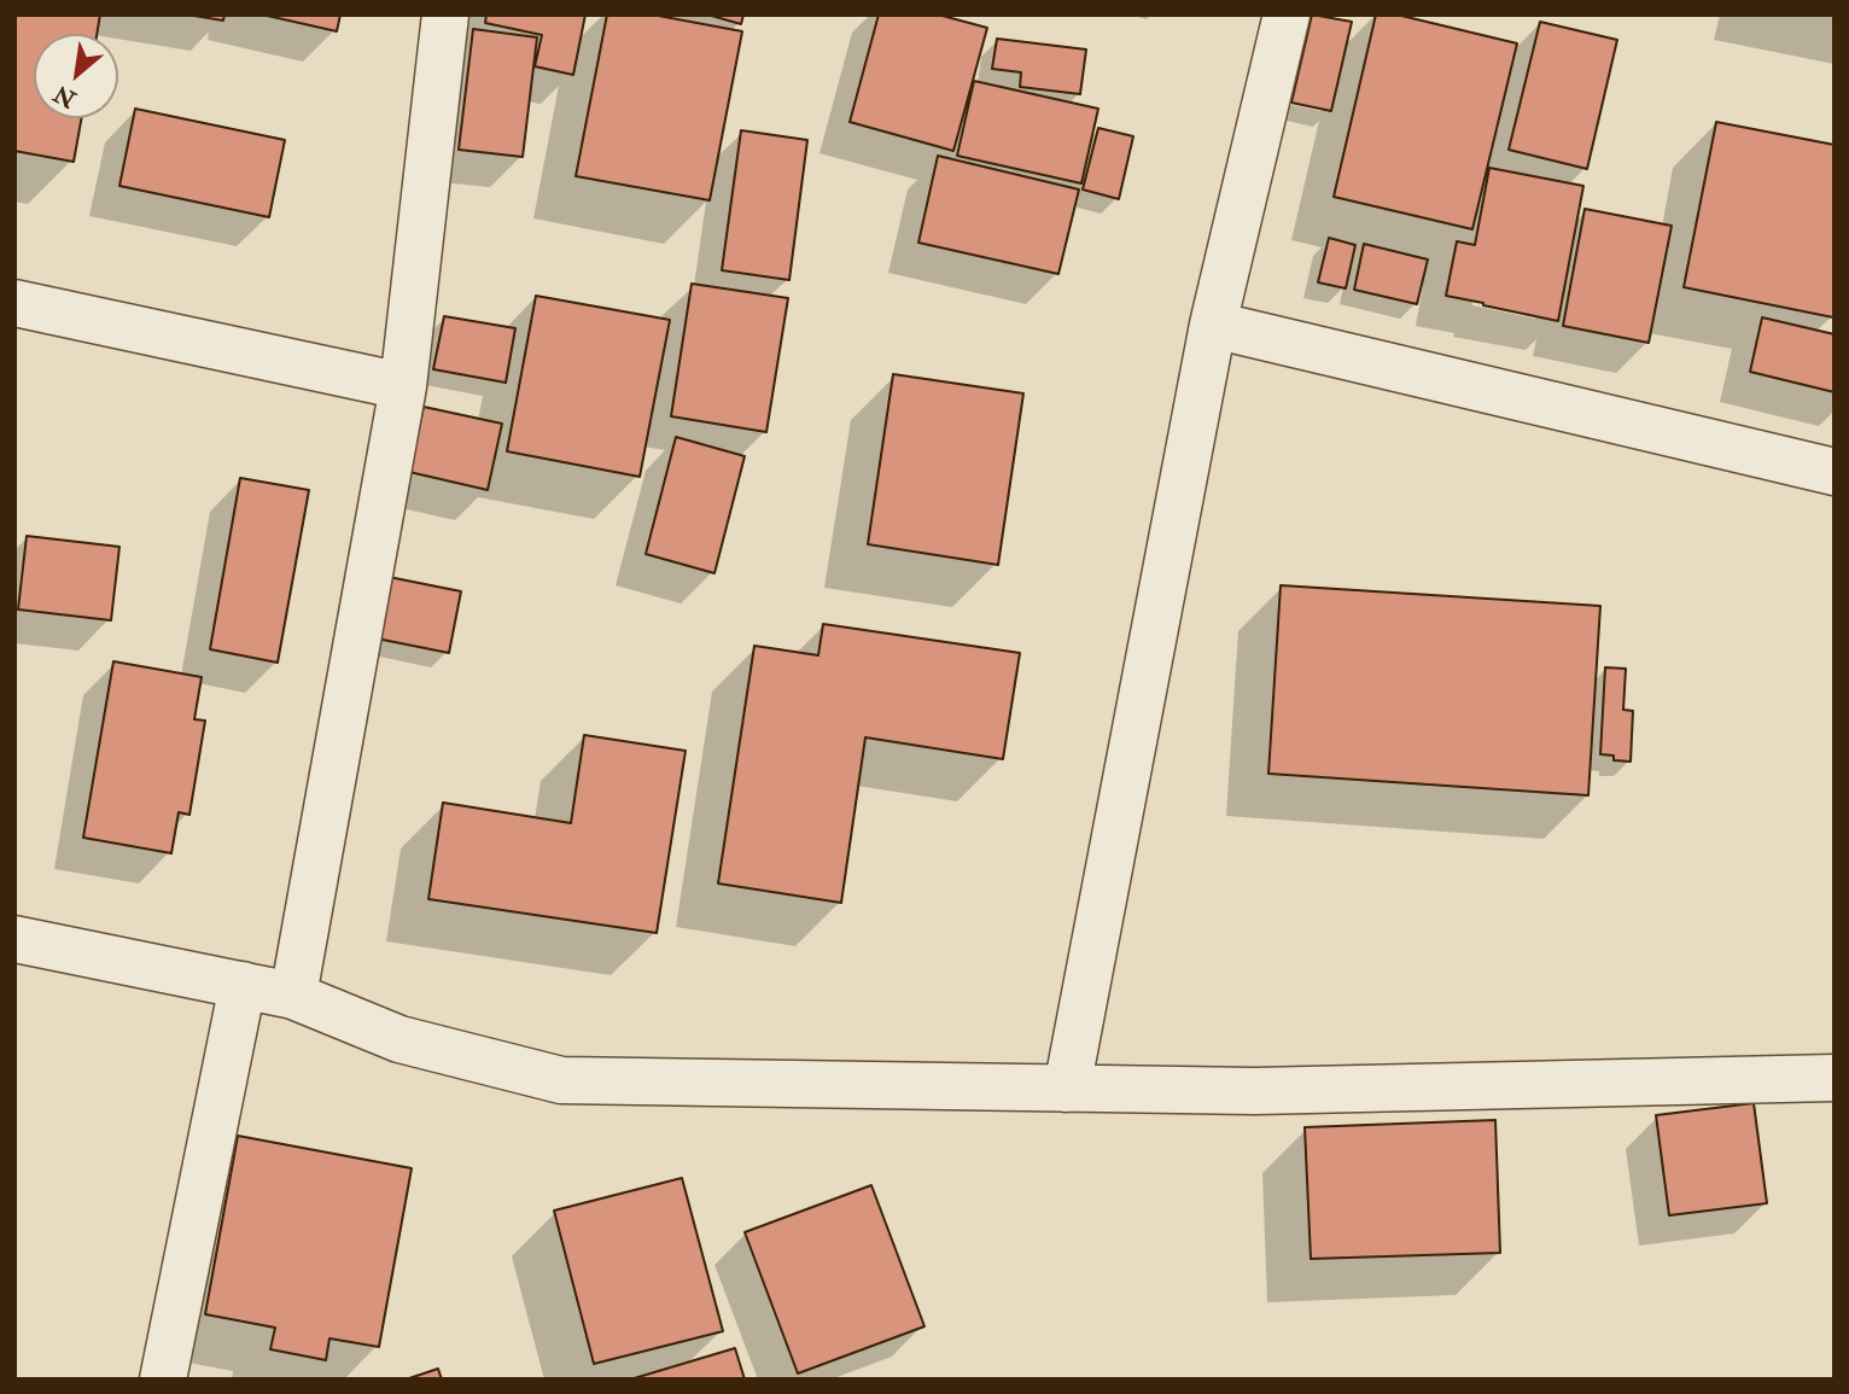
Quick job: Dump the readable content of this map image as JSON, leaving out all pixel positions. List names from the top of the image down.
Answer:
{
  "north": "bottom left"
}
